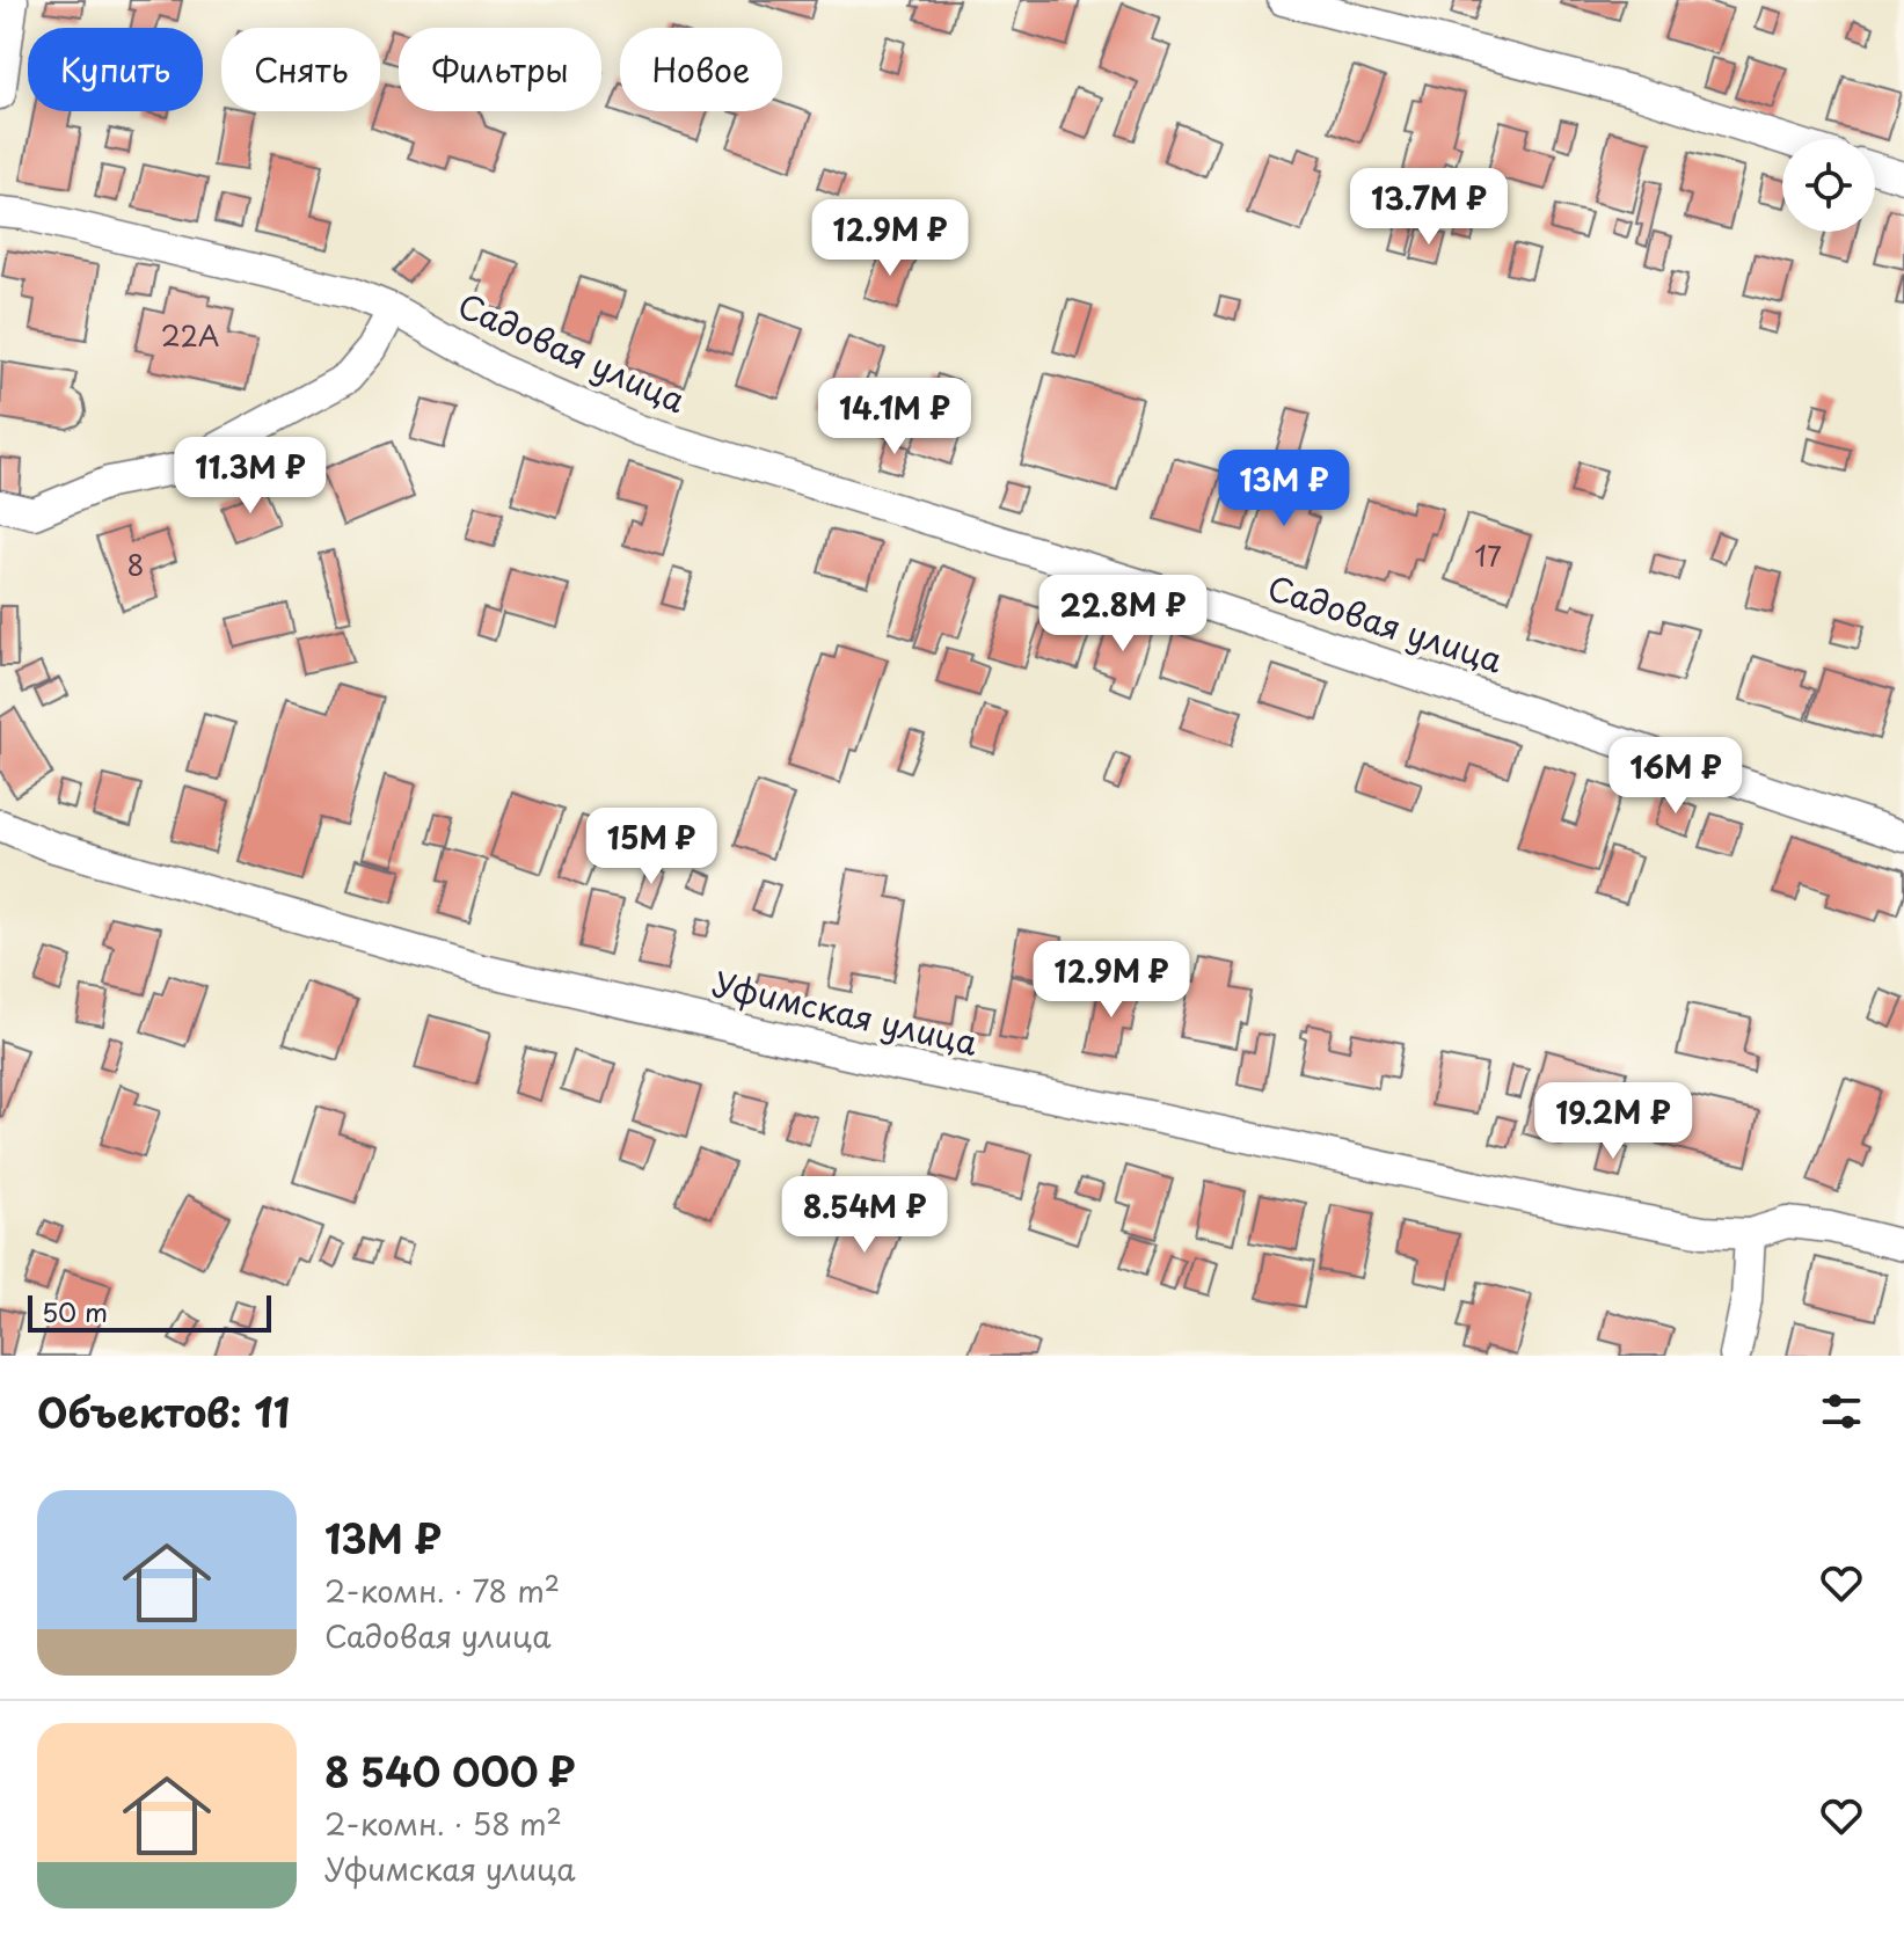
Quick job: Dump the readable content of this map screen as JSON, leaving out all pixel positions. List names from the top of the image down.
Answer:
{
  "streets": {
    "street": ["Садовая улица", "Уфимская улица"]
  },
  "house_numbers": ["22А", "17", "8"],
  "scale_bar": "50 m",
  "page": {
    "chip": [
      "Купить",
      "Снять",
      "Фильтры",
      "Новое"
    ],
    "price": [
      "13.7M ₽",
      "12.9M ₽",
      "14.1M ₽",
      "11.3M ₽",
      "13M ₽",
      "22.8M ₽",
      "16M ₽",
      "15M ₽",
      "12.9M ₽",
      "19.2M ₽",
      "8.54M ₽"
    ],
    "scale": "50 m",
    "heading": "Объектов: 11",
    "list": [
      {
        "name": "13M ₽",
        "note": "2-комн. · 78 m² · Садовая улица"
      },
      {
        "name": "8 540 000 ₽",
        "note": "2-комн. · 58 m² · Уфимская улица"
      }
    ]
  }
}
